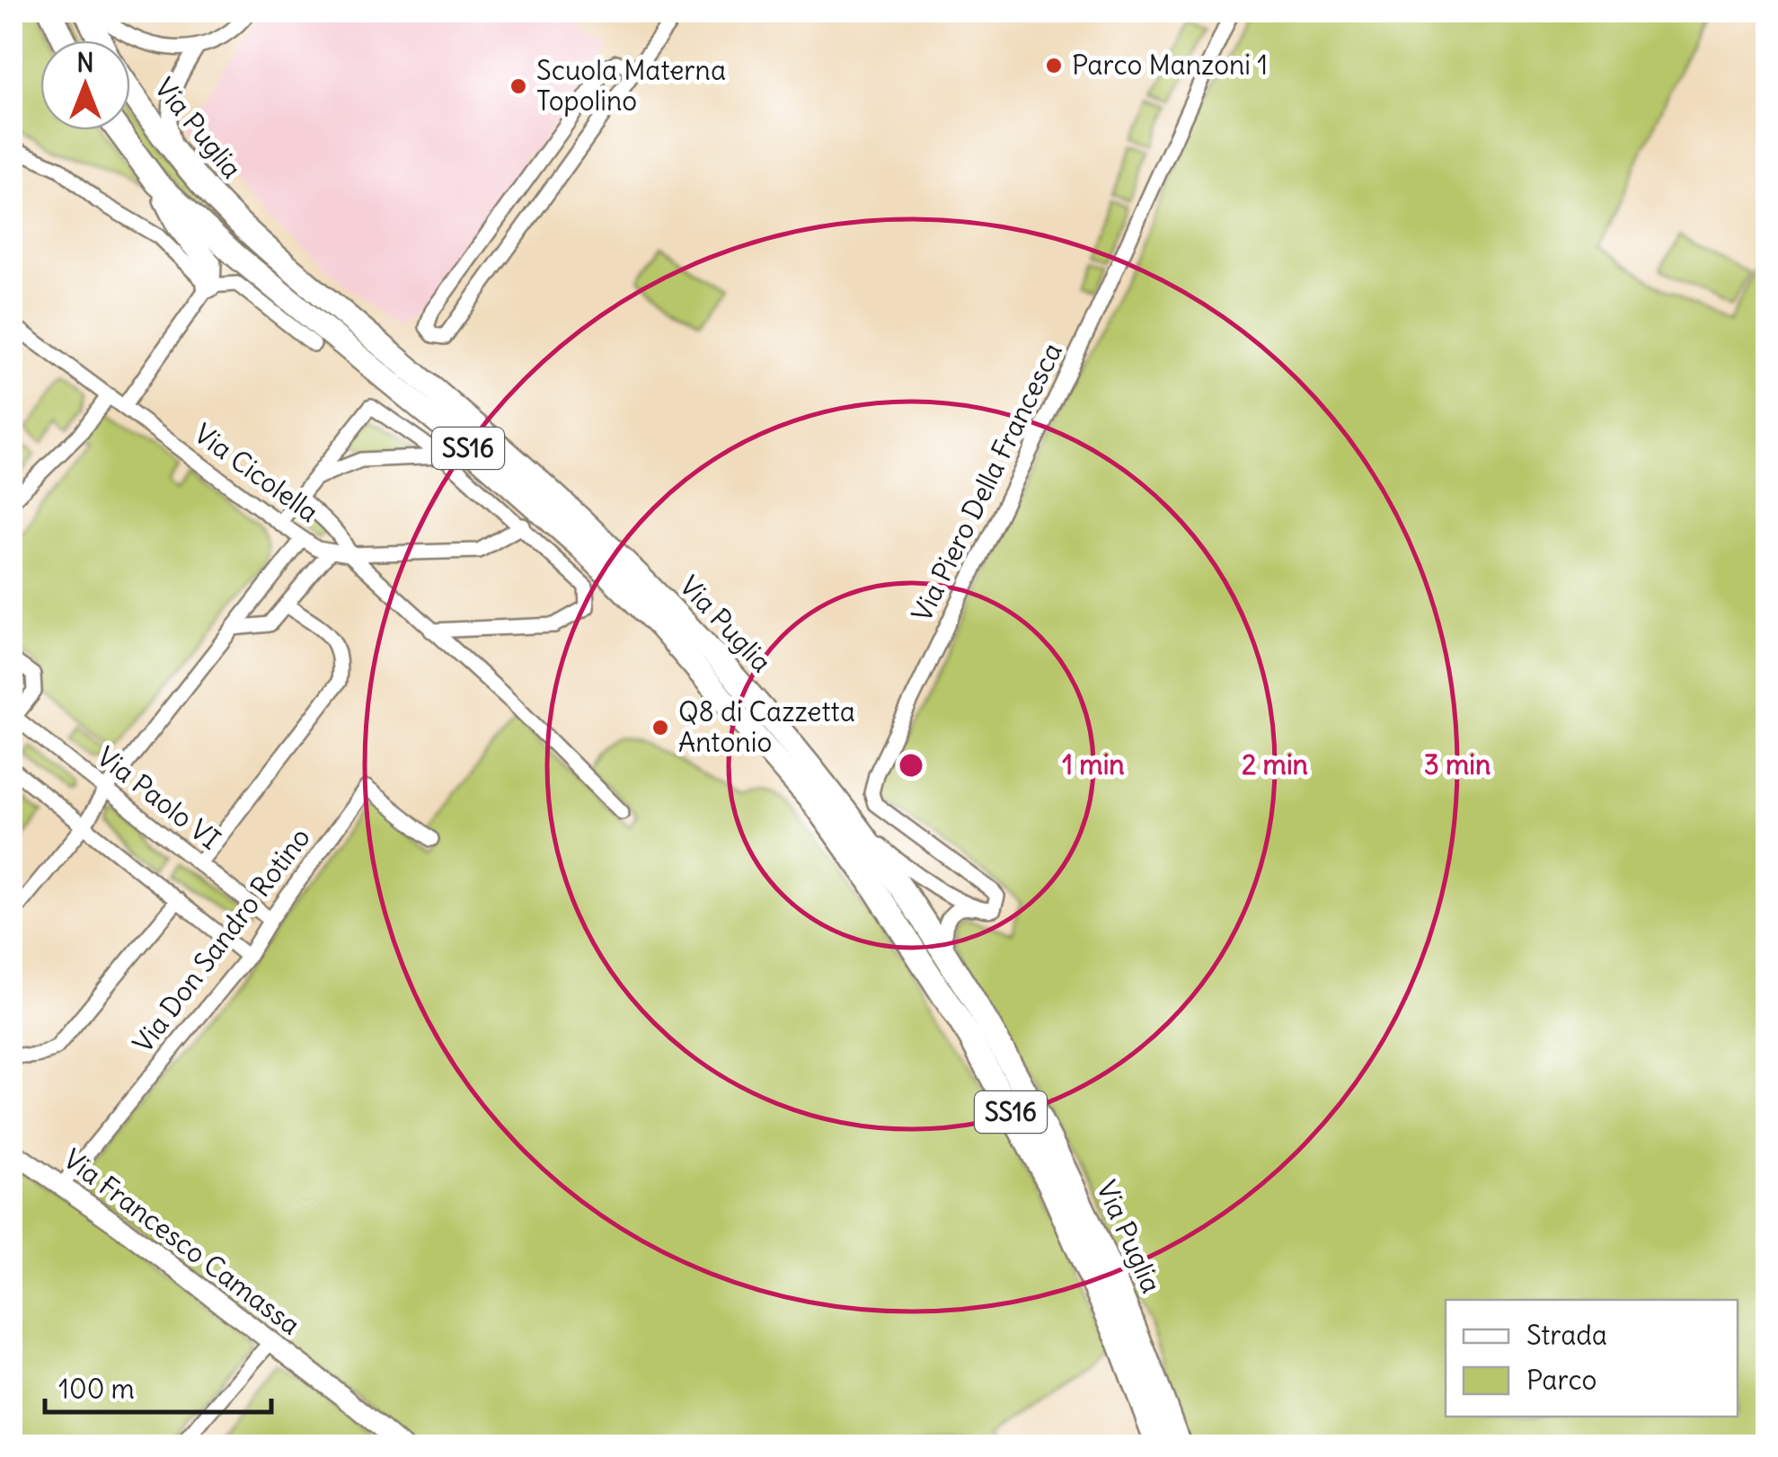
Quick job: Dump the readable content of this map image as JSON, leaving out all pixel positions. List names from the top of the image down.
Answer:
{
  "streets": {
    "highway": ["Via Puglia", "SS16"],
    "street": [
      "Via Cicolella",
      "Via Piero Della Francesca",
      "Via Paolo VI",
      "Via Don Sandro Rotino",
      "Via Francesco Camassa"
    ]
  },
  "crossings": [
    ["Via Puglia", "Via Piero Della Francesca"],
    ["Via Paolo VI", "Via Don Sandro Rotino"],
    ["Via Don Sandro Rotino", "Via Francesco Camassa"]
  ],
  "places": ["Parco Manzoni 1", "Scuola Materna Topolino", "Q8 di Cazzetta Antonio"],
  "legend": ["Strada", "Parco"],
  "scale_bar": "100 m",
  "north": "top",
  "rings": ["1 min", "2 min", "3 min"]
}
